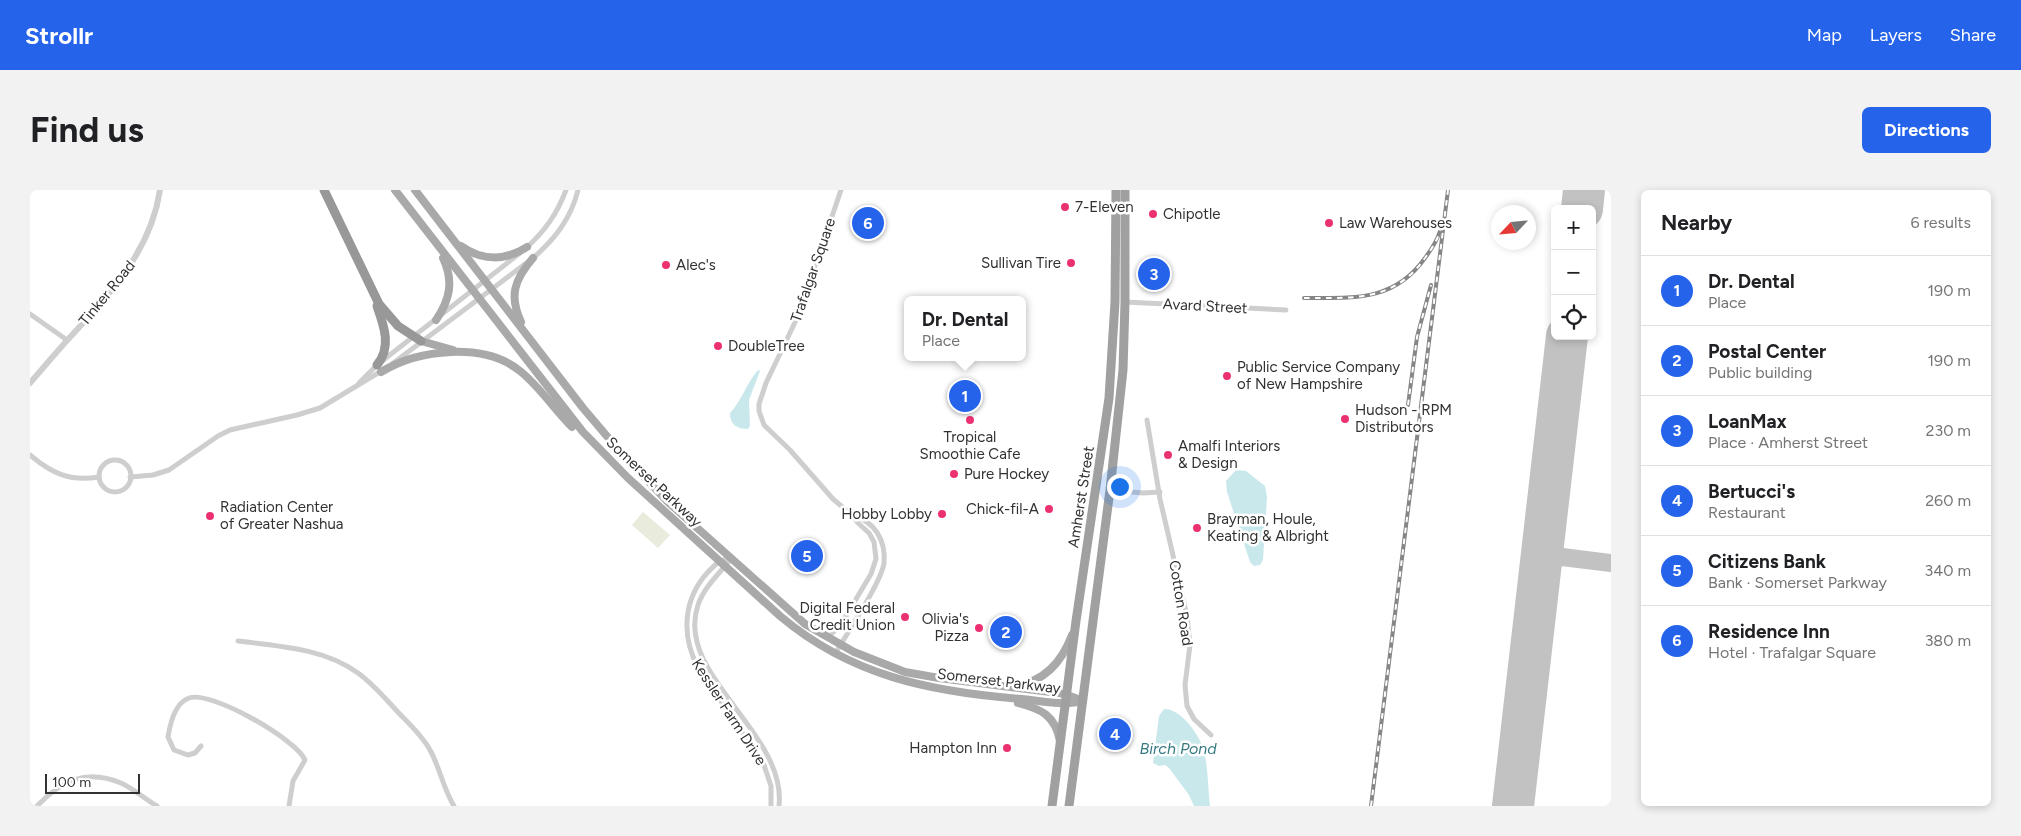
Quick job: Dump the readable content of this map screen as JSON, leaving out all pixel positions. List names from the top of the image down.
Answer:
{
  "streets": {
    "highway": ["Amherst Street"],
    "main road": ["Somerset Parkway"],
    "street": [
      "Trafalgar Square",
      "Tinker Road",
      "Avard Street",
      "Cotton Road",
      "Kessler Farm Drive"
    ]
  },
  "crossings": [
    ["Trafalgar Square", "Somerset Parkway"],
    ["Avard Street", "Amherst Street"],
    ["Somerset Parkway", "Amherst Street"],
    ["Somerset Parkway", "Kessler Farm Drive"]
  ],
  "water": ["Birch Pond"],
  "places": [
    "7-Eleven",
    "Chipotle",
    "Law Warehouses",
    "Sullivan Tire",
    "Alec's",
    "DoubleTree",
    "Public Service Company of New Hampshire",
    "Hudson - RPM Distributors",
    "Tropical Smoothie Cafe",
    "Amalfi Interiors & Design",
    "Pure Hockey",
    "Chick-fil-A",
    "Hobby Lobby",
    "Radiation Center of Greater Nashua",
    "Brayman, Houle, Keating & Albright",
    "Digital Federal Credit Union",
    "Olivia's Pizza",
    "Hampton Inn"
  ],
  "scale_bar": "100 m",
  "north": "bottom left",
  "page": {
    "header": "Strollr",
    "nav": ["Map", "Layers", "Share"],
    "buttons": "Directions",
    "title": "Find us",
    "heading": ["Nearby", "6 results"],
    "map_buttons": ["+", "−"],
    "pins": [
      "6",
      "3",
      "1",
      "5",
      "2",
      "4"
    ],
    "list": [
      {
        "mark": "1",
        "name": "Dr. Dental",
        "note": "Place",
        "value": "190 m"
      },
      {
        "mark": "2",
        "name": "Postal Center",
        "note": "Public building",
        "value": "190 m"
      },
      {
        "mark": "3",
        "name": "LoanMax",
        "note": "Place · Amherst Street",
        "value": "230 m"
      },
      {
        "mark": "4",
        "name": "Bertucci's",
        "note": "Restaurant",
        "value": "260 m"
      },
      {
        "mark": "5",
        "name": "Citizens Bank",
        "note": "Bank · Somerset Parkway",
        "value": "340 m"
      },
      {
        "mark": "6",
        "name": "Residence Inn",
        "note": "Hotel · Trafalgar Square",
        "value": "380 m"
      }
    ],
    "popup": ["Dr. Dental", "Place"],
    "scale": "100 m"
  }
}
